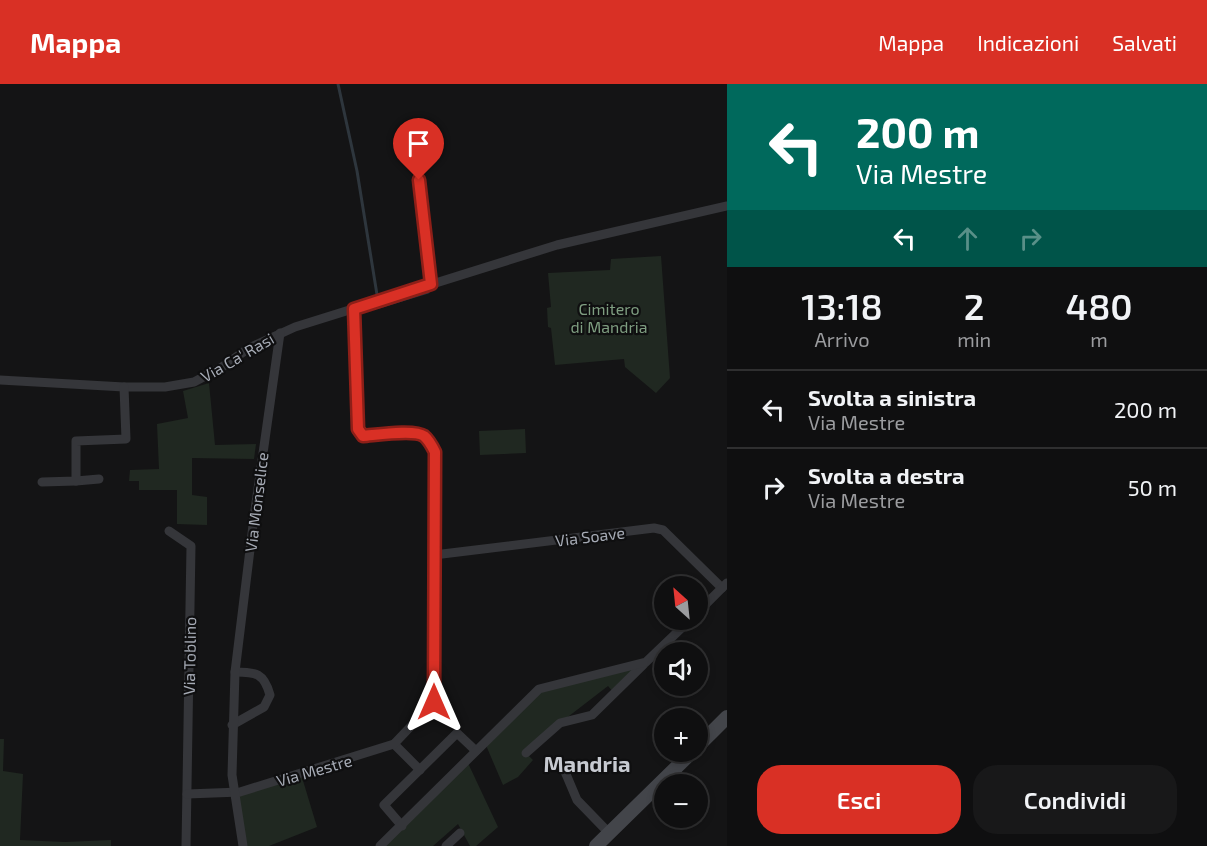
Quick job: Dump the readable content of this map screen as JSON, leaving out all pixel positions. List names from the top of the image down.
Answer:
{
  "streets": {
    "street": [
      "Via Ca' Rasi",
      "Via Monselice",
      "Via Soave",
      "Via Toblino",
      "Via Mestre"
    ]
  },
  "crossings": [
    ["Via Ca' Rasi", "Via Monselice"],
    ["Via Ca' Rasi", "Via Mestre"],
    ["Via Monselice", "Via Mestre"],
    ["Via Soave", "Via Mestre"]
  ],
  "districts": ["Mandria"],
  "parks": ["Cimitero di Mandria"],
  "north": "top left",
  "page": {
    "header": "Mappa",
    "nav": ["Mappa", "Indicazioni", "Salvati"],
    "turn": ["200 m", "Via Mestre"],
    "eta": [
      "13:18",
      "Arrivo",
      "2",
      "min",
      "480",
      "m"
    ],
    "list": [
      {
        "name": "Svolta a sinistra",
        "note": "Via Mestre",
        "value": "200 m"
      },
      {
        "name": "Svolta a destra",
        "note": "Via Mestre",
        "value": "50 m"
      }
    ],
    "map_buttons": ["+", "−"],
    "buttons": ["Esci", "Condividi"]
  }
}
